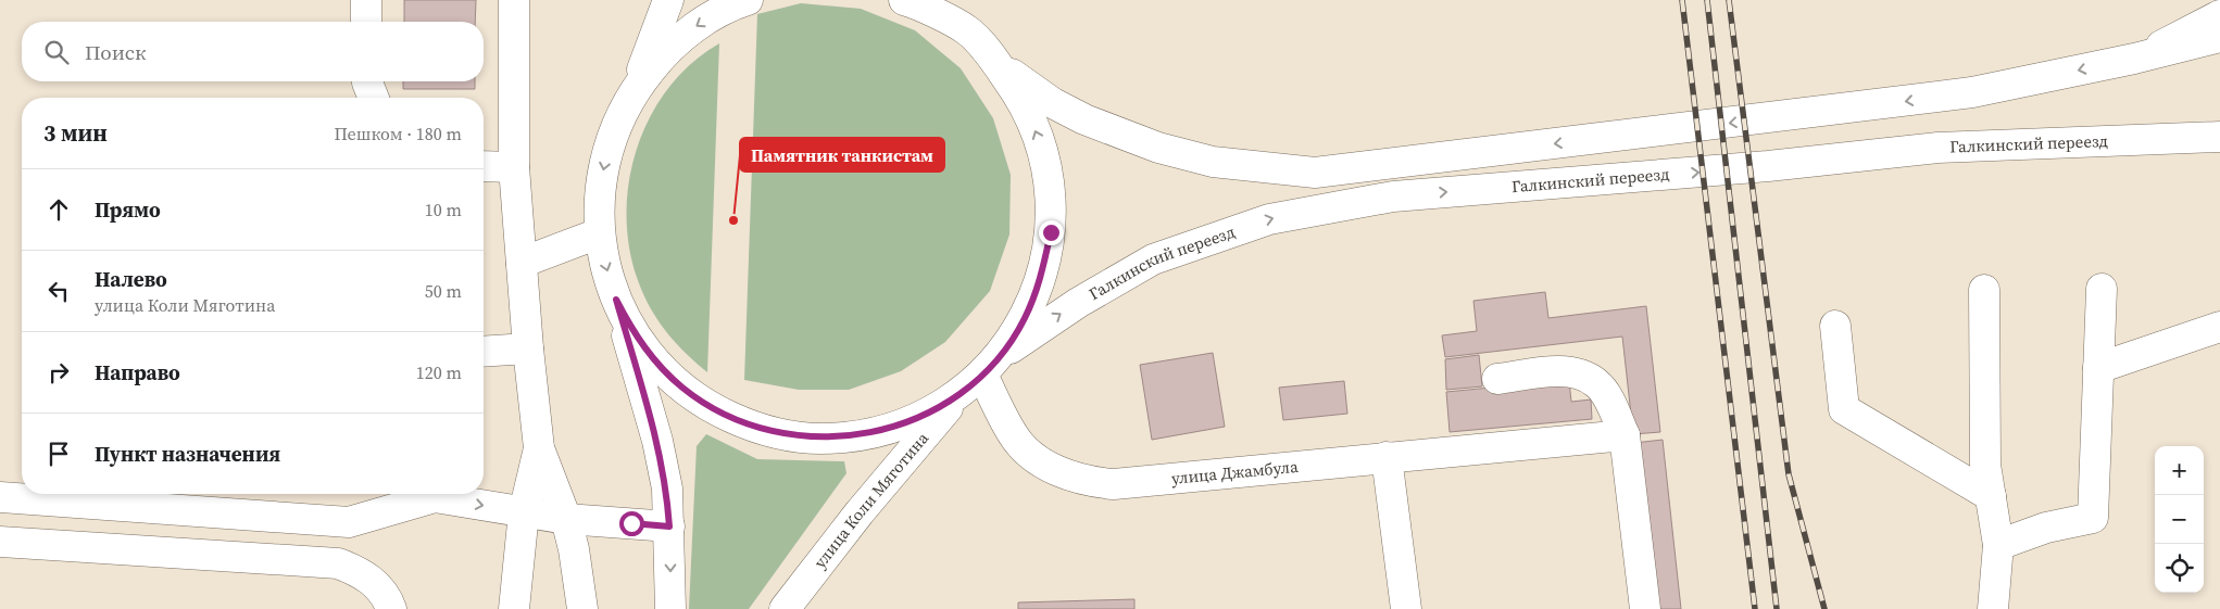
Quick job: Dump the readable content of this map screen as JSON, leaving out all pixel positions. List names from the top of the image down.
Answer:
{
  "streets": {
    "main road": ["Галкинский переезд", "улица Джамбула", "улица Коли Мяготина"]
  },
  "crossings": [
    ["Галкинский переезд", "улица Джамбула"]
  ],
  "places": ["Памятник танкистам"],
  "page": {
    "search": "Поиск",
    "heading": ["3 мин", "Пешком · 180 m"],
    "list": [
      ["Прямо", "10 m"],
      ["Налево", "улица Коли Мяготина", "50 m"],
      ["Направо", "120 m"],
      "Пункт назначения"
    ],
    "map_buttons": ["+", "−"]
  }
}
